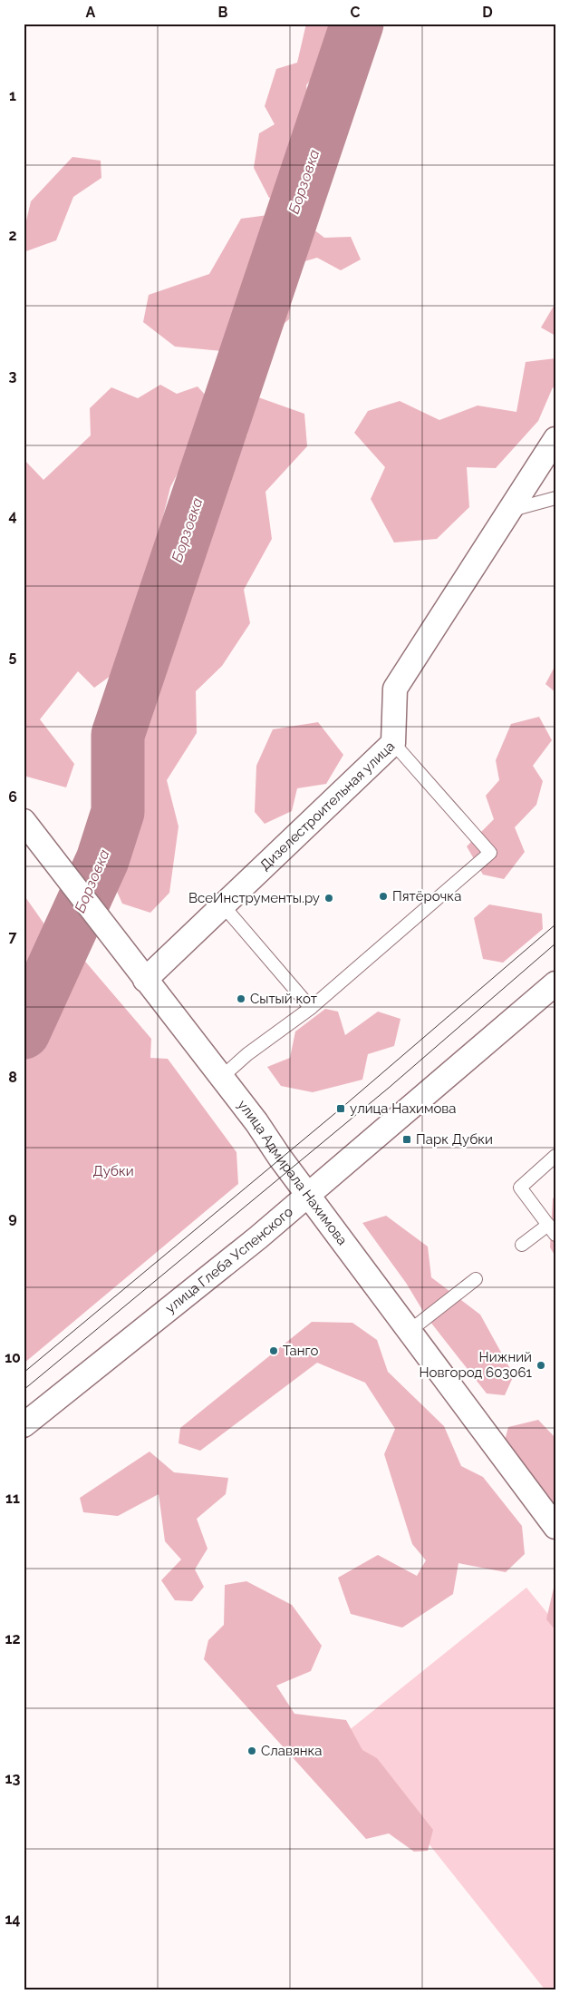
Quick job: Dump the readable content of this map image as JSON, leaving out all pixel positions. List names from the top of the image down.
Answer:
{
  "streets": {
    "street": ["Дизелестроительная улица", "улица Адмирала Нахимова", "улица Глеба Успенского"]
  },
  "crossings": [
    ["Дизелестроительная улица", "улица Адмирала Нахимова"],
    ["улица Адмирала Нахимова", "улица Глеба Успенского"]
  ],
  "water": ["Борзовка"],
  "parks": ["Дубки"],
  "places": {
    "other": [
      "Пятёрочка",
      "ВсеИнструменты.ру",
      "Сытый кот",
      "Танго",
      "Нижний Новгород 603061",
      "Славянка"
    ],
    "transit": ["улица Нахимова", "Парк Дубки"]
  },
  "grid": {
    "columns": [
      "A",
      "B",
      "C",
      "D"
    ],
    "rows": [
      "1",
      "2",
      "3",
      "4",
      "5",
      "6",
      "7",
      "8",
      "9",
      "10",
      "11",
      "12",
      "13",
      "14"
    ]
  }
}
